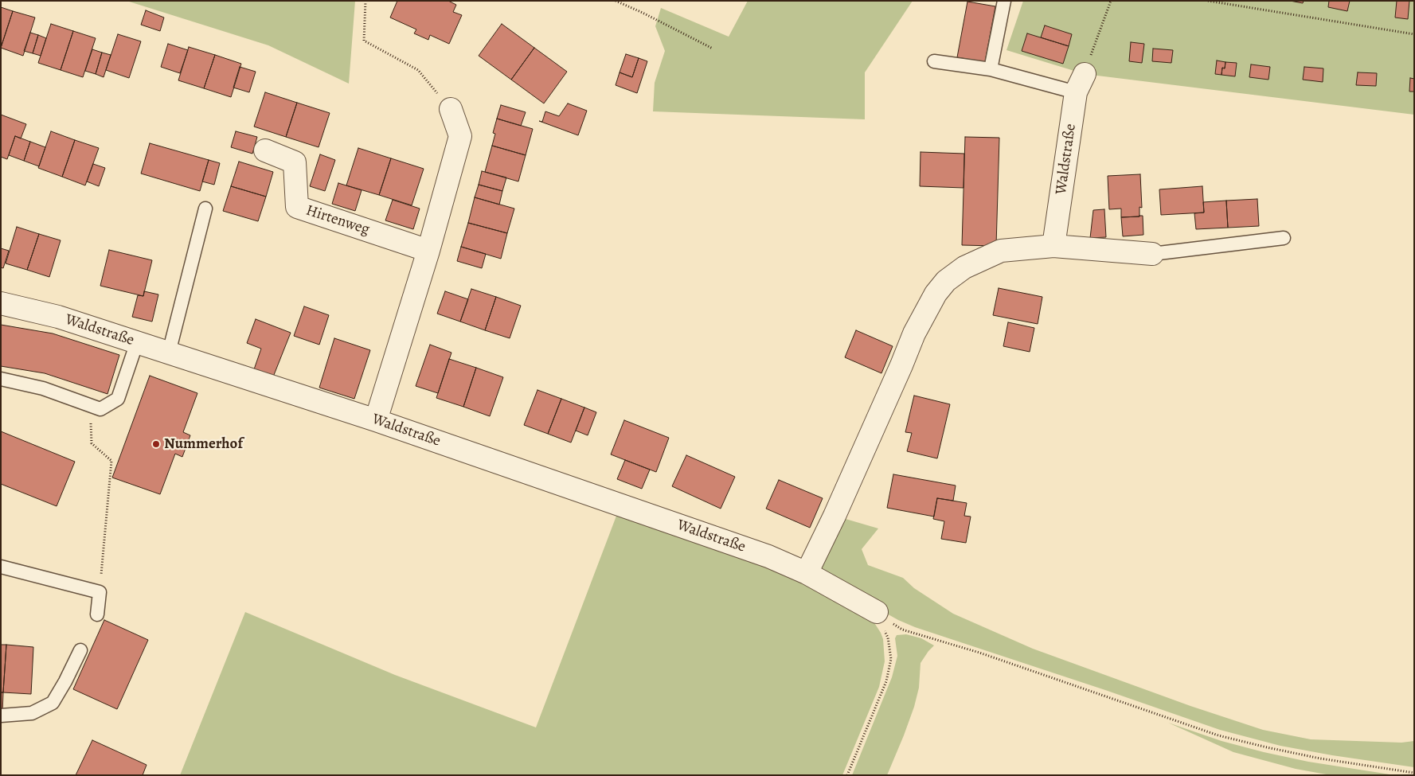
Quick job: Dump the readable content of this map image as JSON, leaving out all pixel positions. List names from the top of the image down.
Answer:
{
  "streets": {
    "street": ["Waldstraße", "Hirtenweg"]
  },
  "places": ["Nummerhof"]
}
